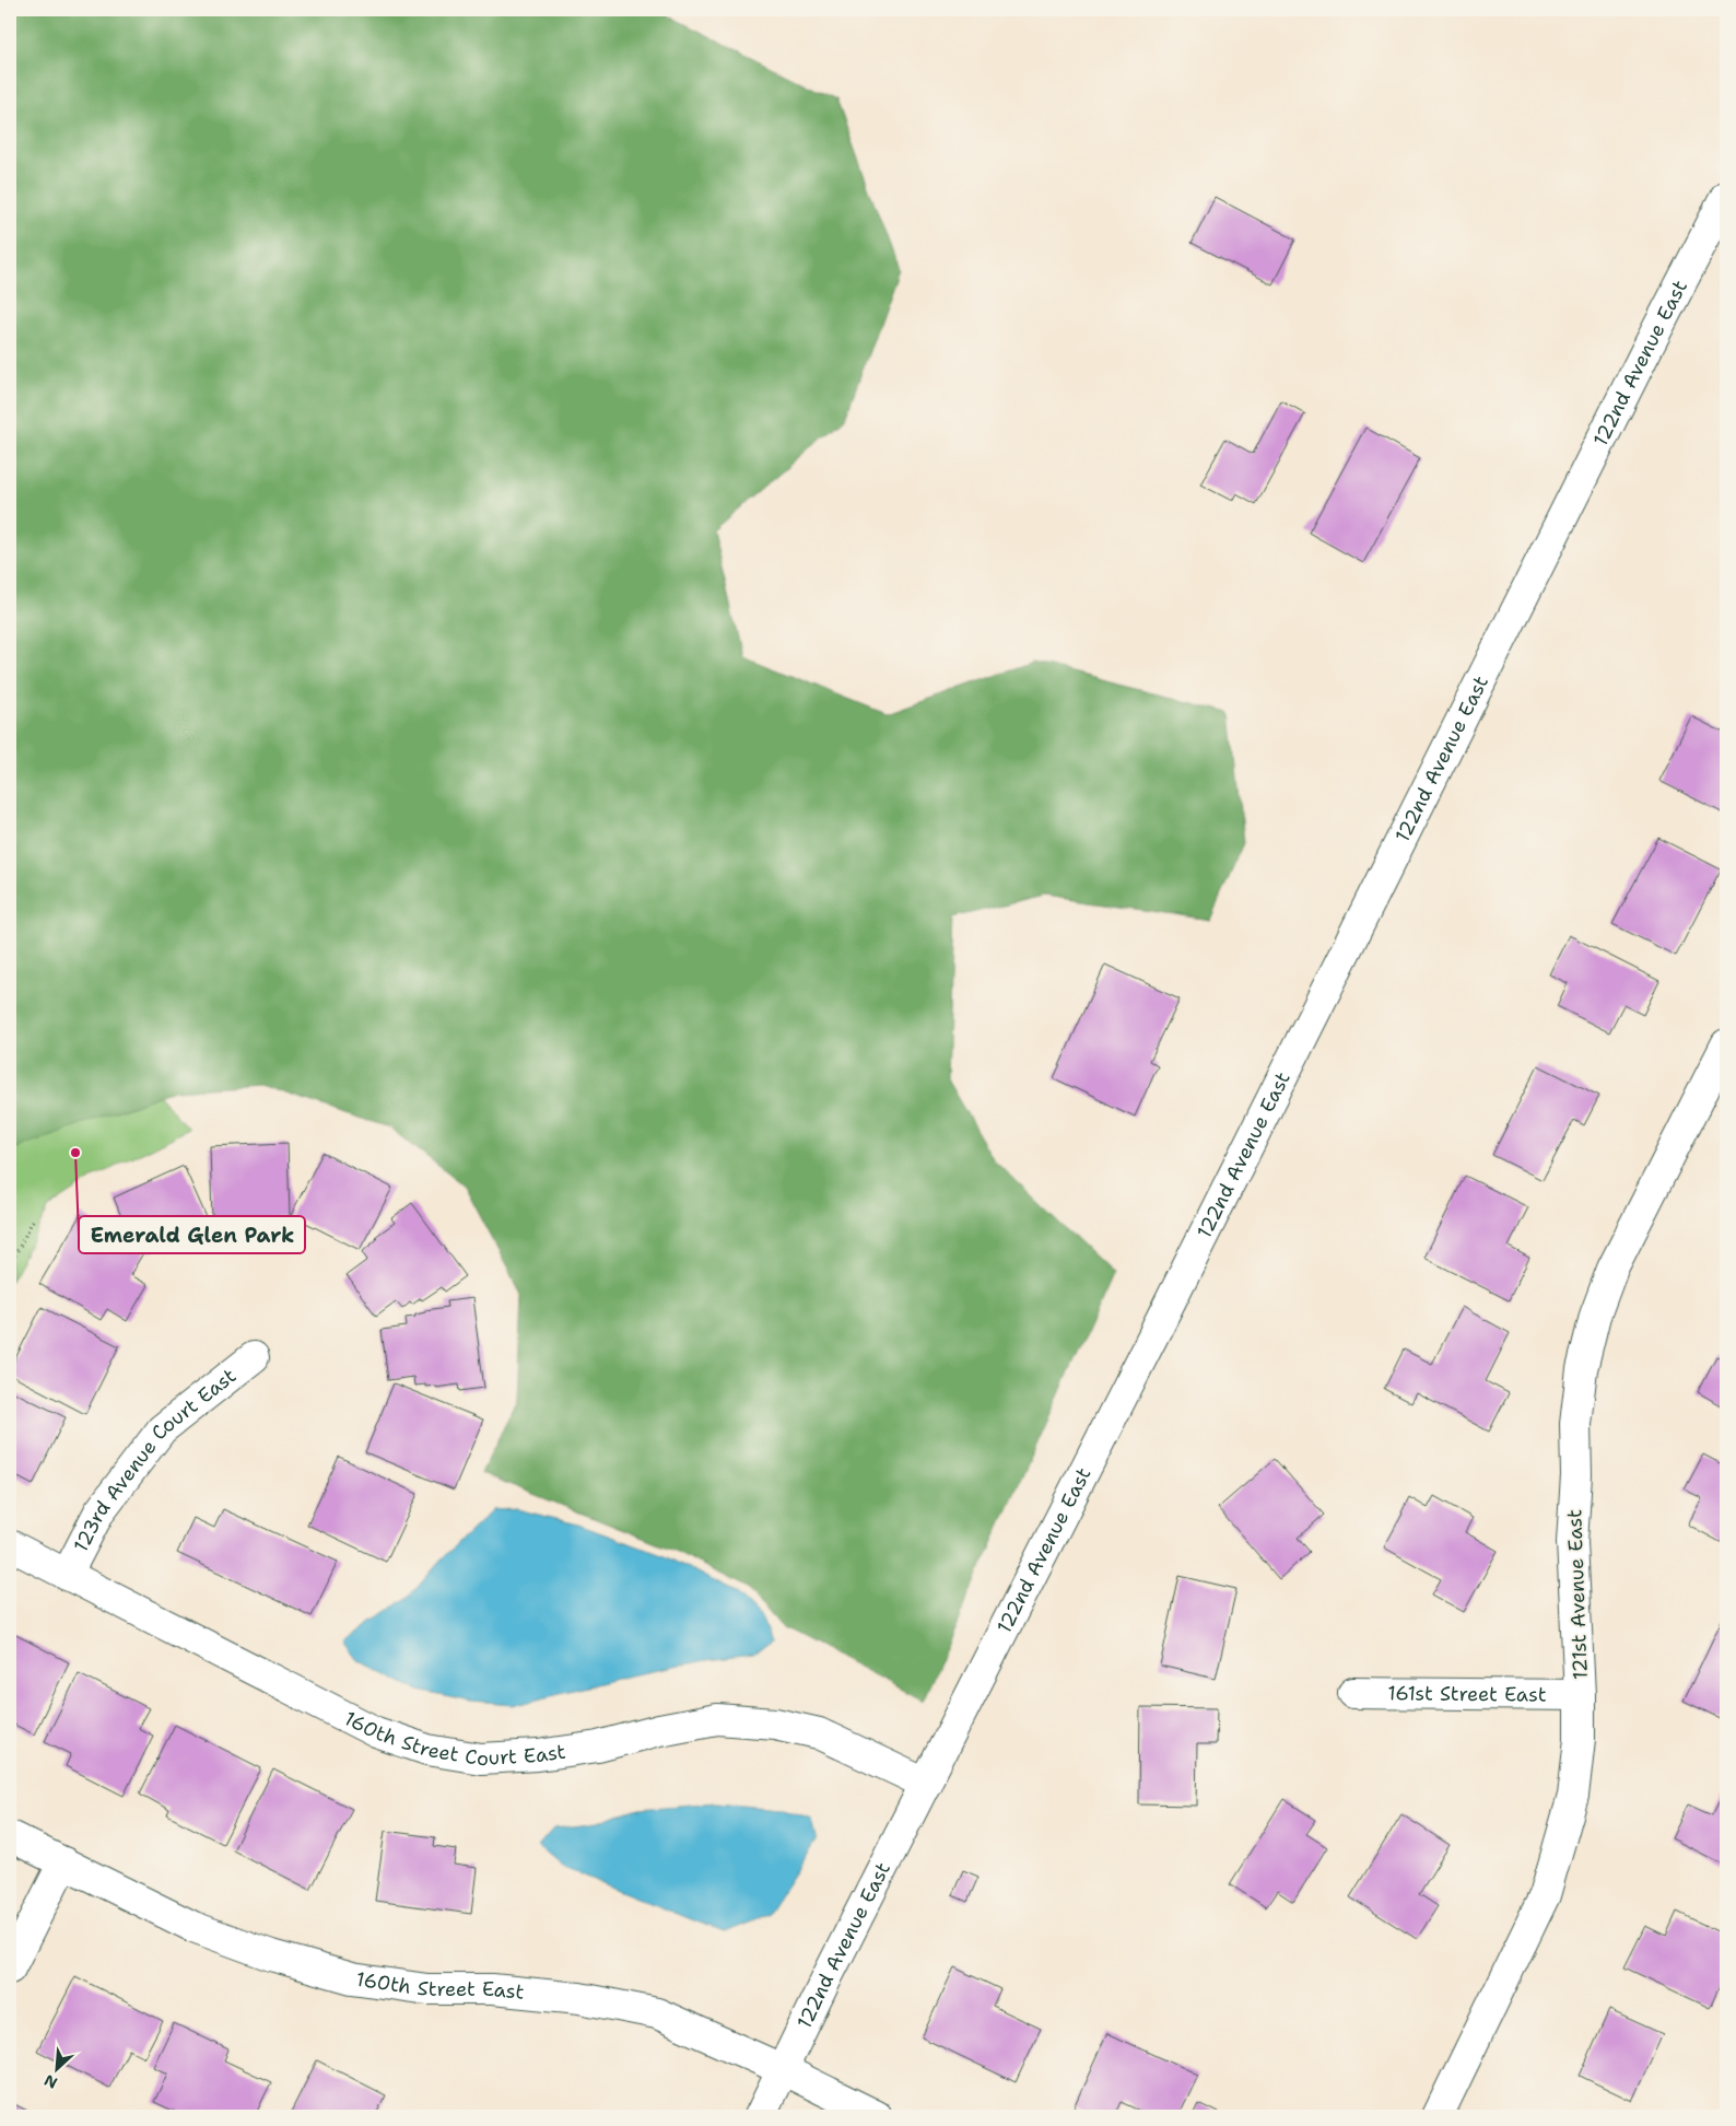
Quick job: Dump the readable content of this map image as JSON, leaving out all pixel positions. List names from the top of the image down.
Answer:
{
  "streets": {
    "street": [
      "122nd Avenue East",
      "123rd Avenue Court East",
      "121st Avenue East",
      "161st Street East",
      "160th Street Court East",
      "160th Street East"
    ]
  },
  "crossings": [
    ["122nd Avenue East", "160th Street Court East"],
    ["122nd Avenue East", "160th Street East"],
    ["123rd Avenue Court East", "160th Street Court East"],
    ["121st Avenue East", "161st Street East"]
  ],
  "places": ["Emerald Glen Park"],
  "north": "bottom left"
}
